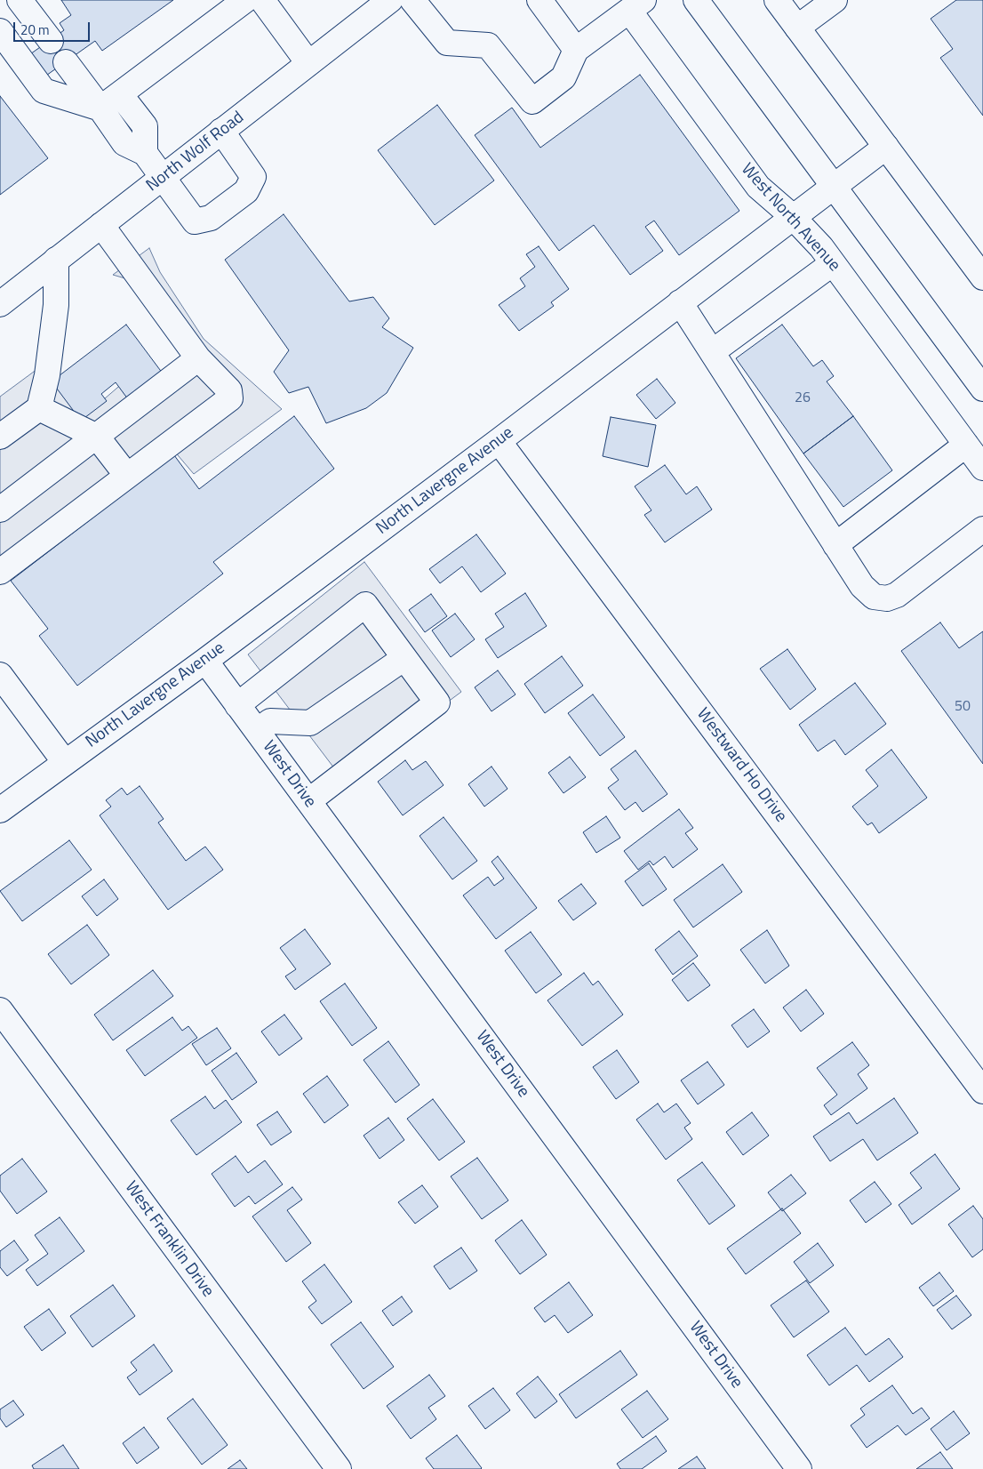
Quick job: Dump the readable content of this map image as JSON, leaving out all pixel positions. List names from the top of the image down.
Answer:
{
  "streets": {
    "street": [
      "North Wolf Road",
      "West North Avenue",
      "North Lavergne Avenue",
      "Westward Ho Drive",
      "West Drive",
      "West Franklin Drive"
    ]
  },
  "crossings": [
    ["West North Avenue", "North Lavergne Avenue"],
    ["North Lavergne Avenue", "Westward Ho Drive"],
    ["North Lavergne Avenue", "West Drive"]
  ],
  "house_numbers": ["26", "50"],
  "scale_bar": "20 m"
}
